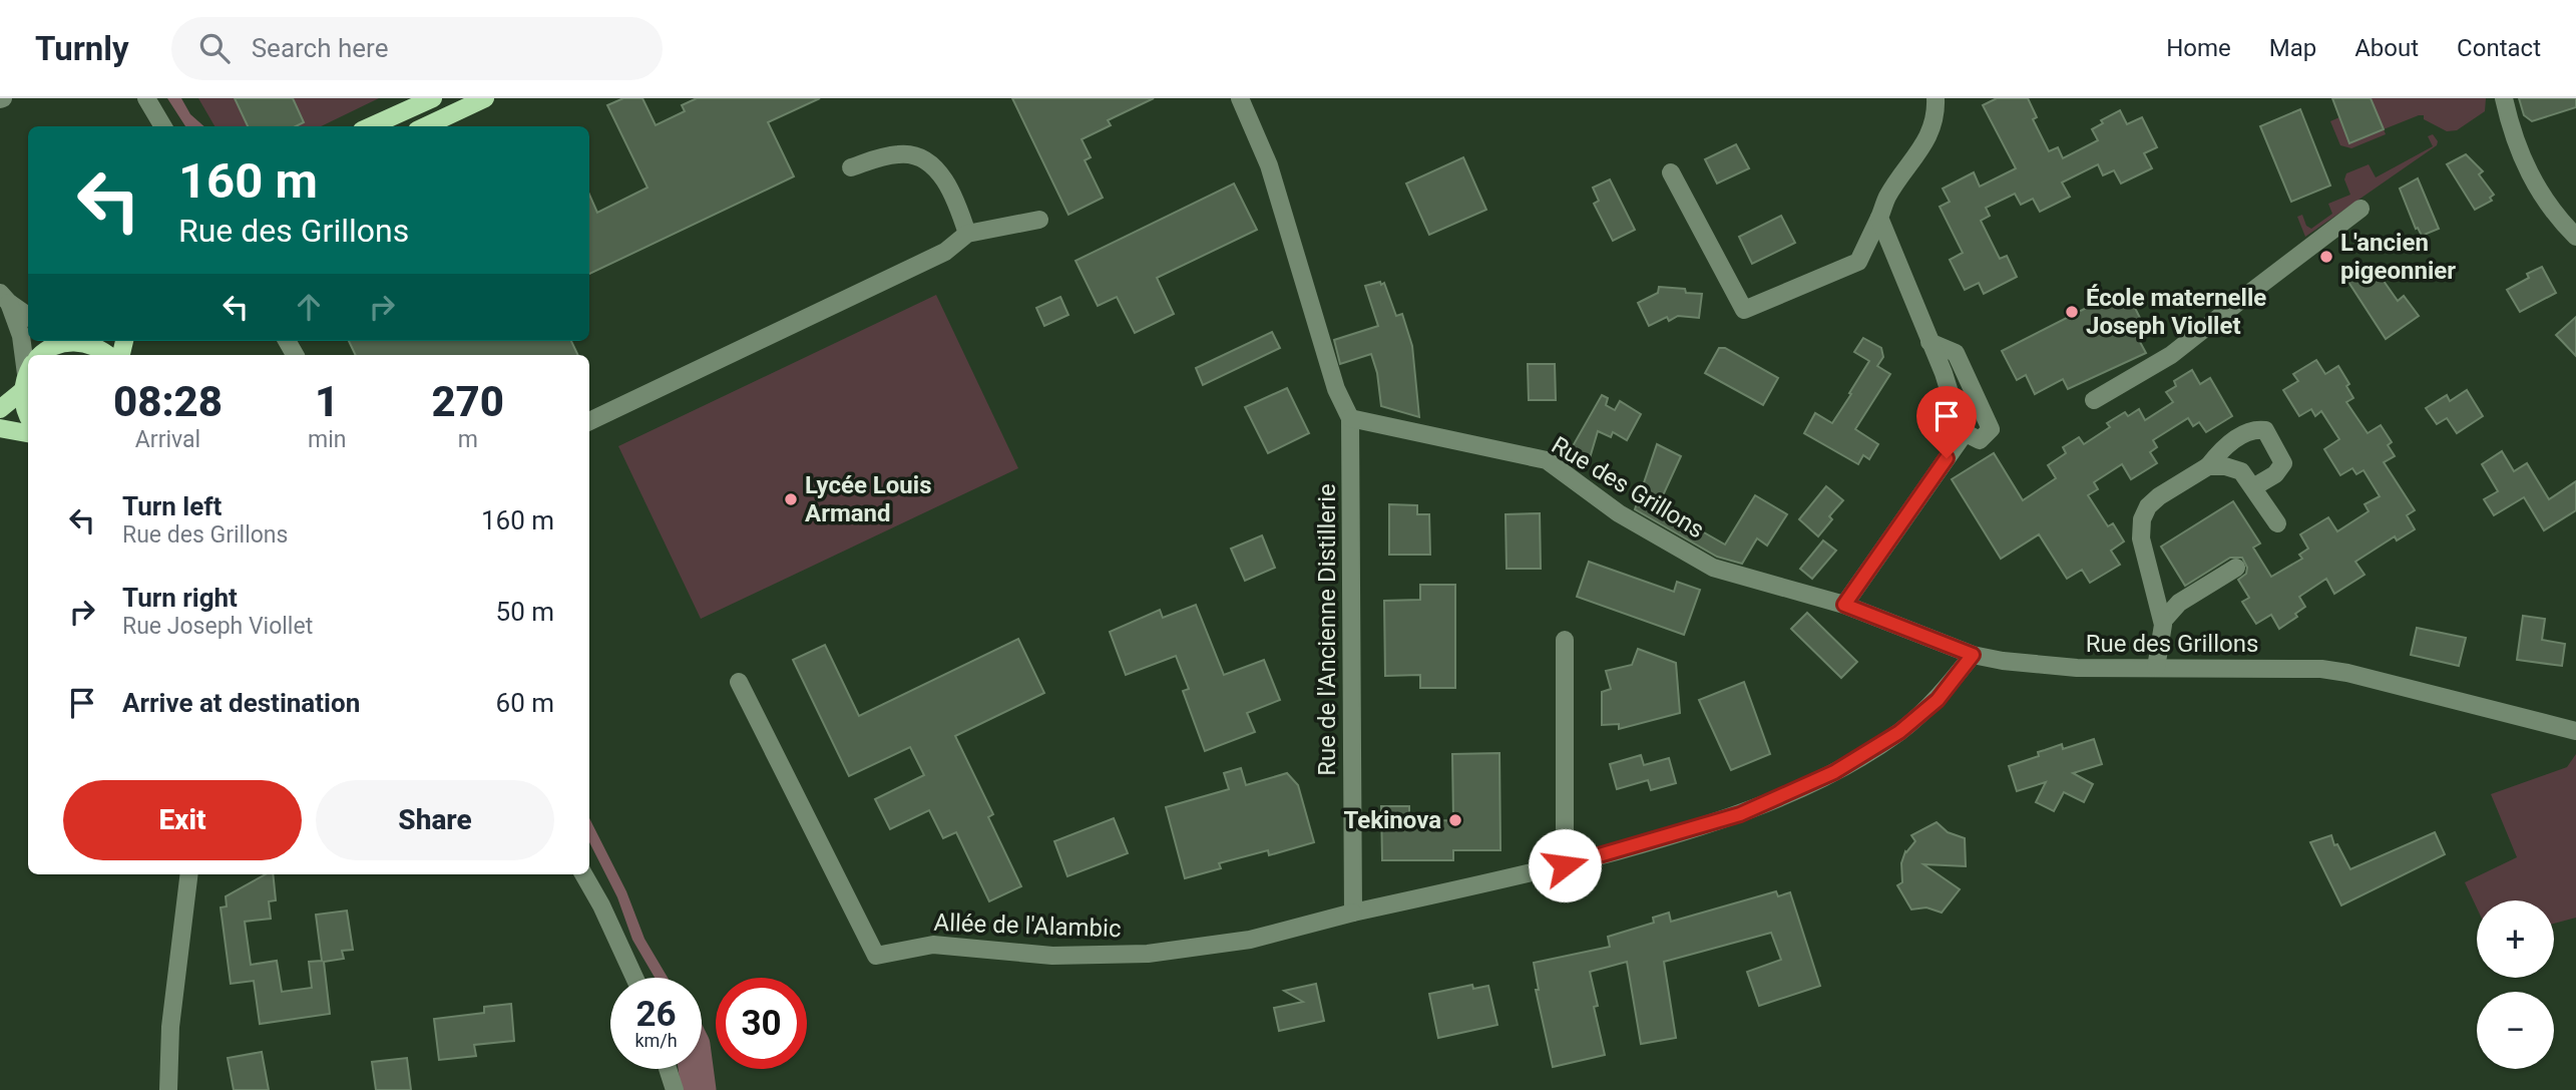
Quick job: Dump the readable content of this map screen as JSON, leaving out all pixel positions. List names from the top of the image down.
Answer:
{
  "streets": {
    "street": ["Rue des Grillons", "Rue de l'Ancienne Distillerie", "Allée de l'Alambic"]
  },
  "crossings": [
    ["Rue des Grillons", "Rue de l'Ancienne Distillerie"],
    ["Rue de l'Ancienne Distillerie", "Allée de l'Alambic"]
  ],
  "places": [
    "L'ancien pigeonnier",
    "École maternelle Joseph Viollet",
    "Lycée Louis Armand",
    "Tekinova"
  ],
  "page": {
    "header": "Turnly",
    "search": "Search here",
    "nav": [
      "Home",
      "Map",
      "About",
      "Contact"
    ],
    "turn": ["160 m", "Rue des Grillons"],
    "eta": [
      "08:28",
      "Arrival",
      "1",
      "min",
      "270",
      "m"
    ],
    "list": [
      {
        "name": "Turn left",
        "note": "Rue des Grillons",
        "value": "160 m"
      },
      {
        "name": "Turn right",
        "note": "Rue Joseph Viollet",
        "value": "50 m"
      },
      {
        "name": "Arrive at destination",
        "value": "60 m"
      }
    ],
    "buttons": ["Exit", "Share"],
    "map_buttons": ["+", "−"],
    "speed": "26 km/h",
    "limit": "30"
  }
}
